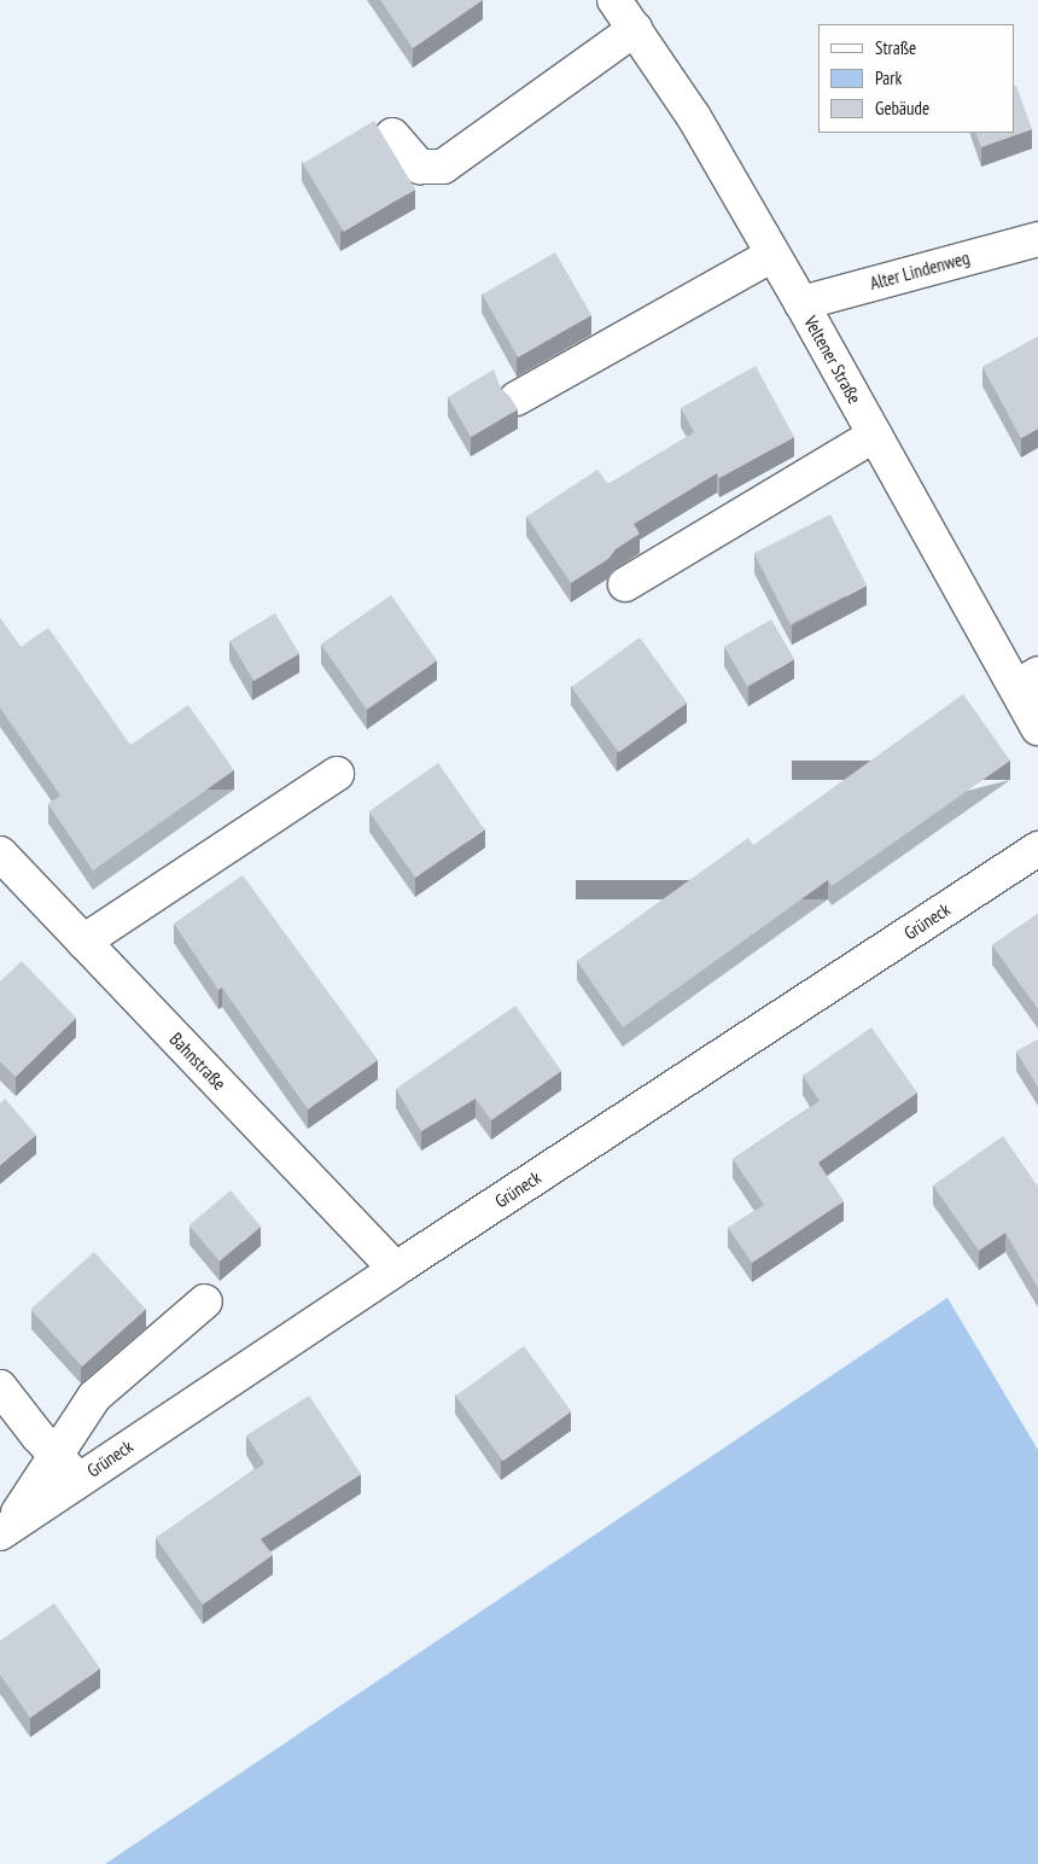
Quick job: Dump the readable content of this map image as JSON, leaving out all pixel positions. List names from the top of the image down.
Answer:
{
  "streets": {
    "street": [
      "Alter Lindenweg",
      "Veltener Straße",
      "Grüneck",
      "Bahnstraße"
    ]
  },
  "crossings": [
    ["Alter Lindenweg", "Veltener Straße"],
    ["Grüneck", "Bahnstraße"]
  ],
  "legend": ["Straße", "Park", "Gebäude"]
}
